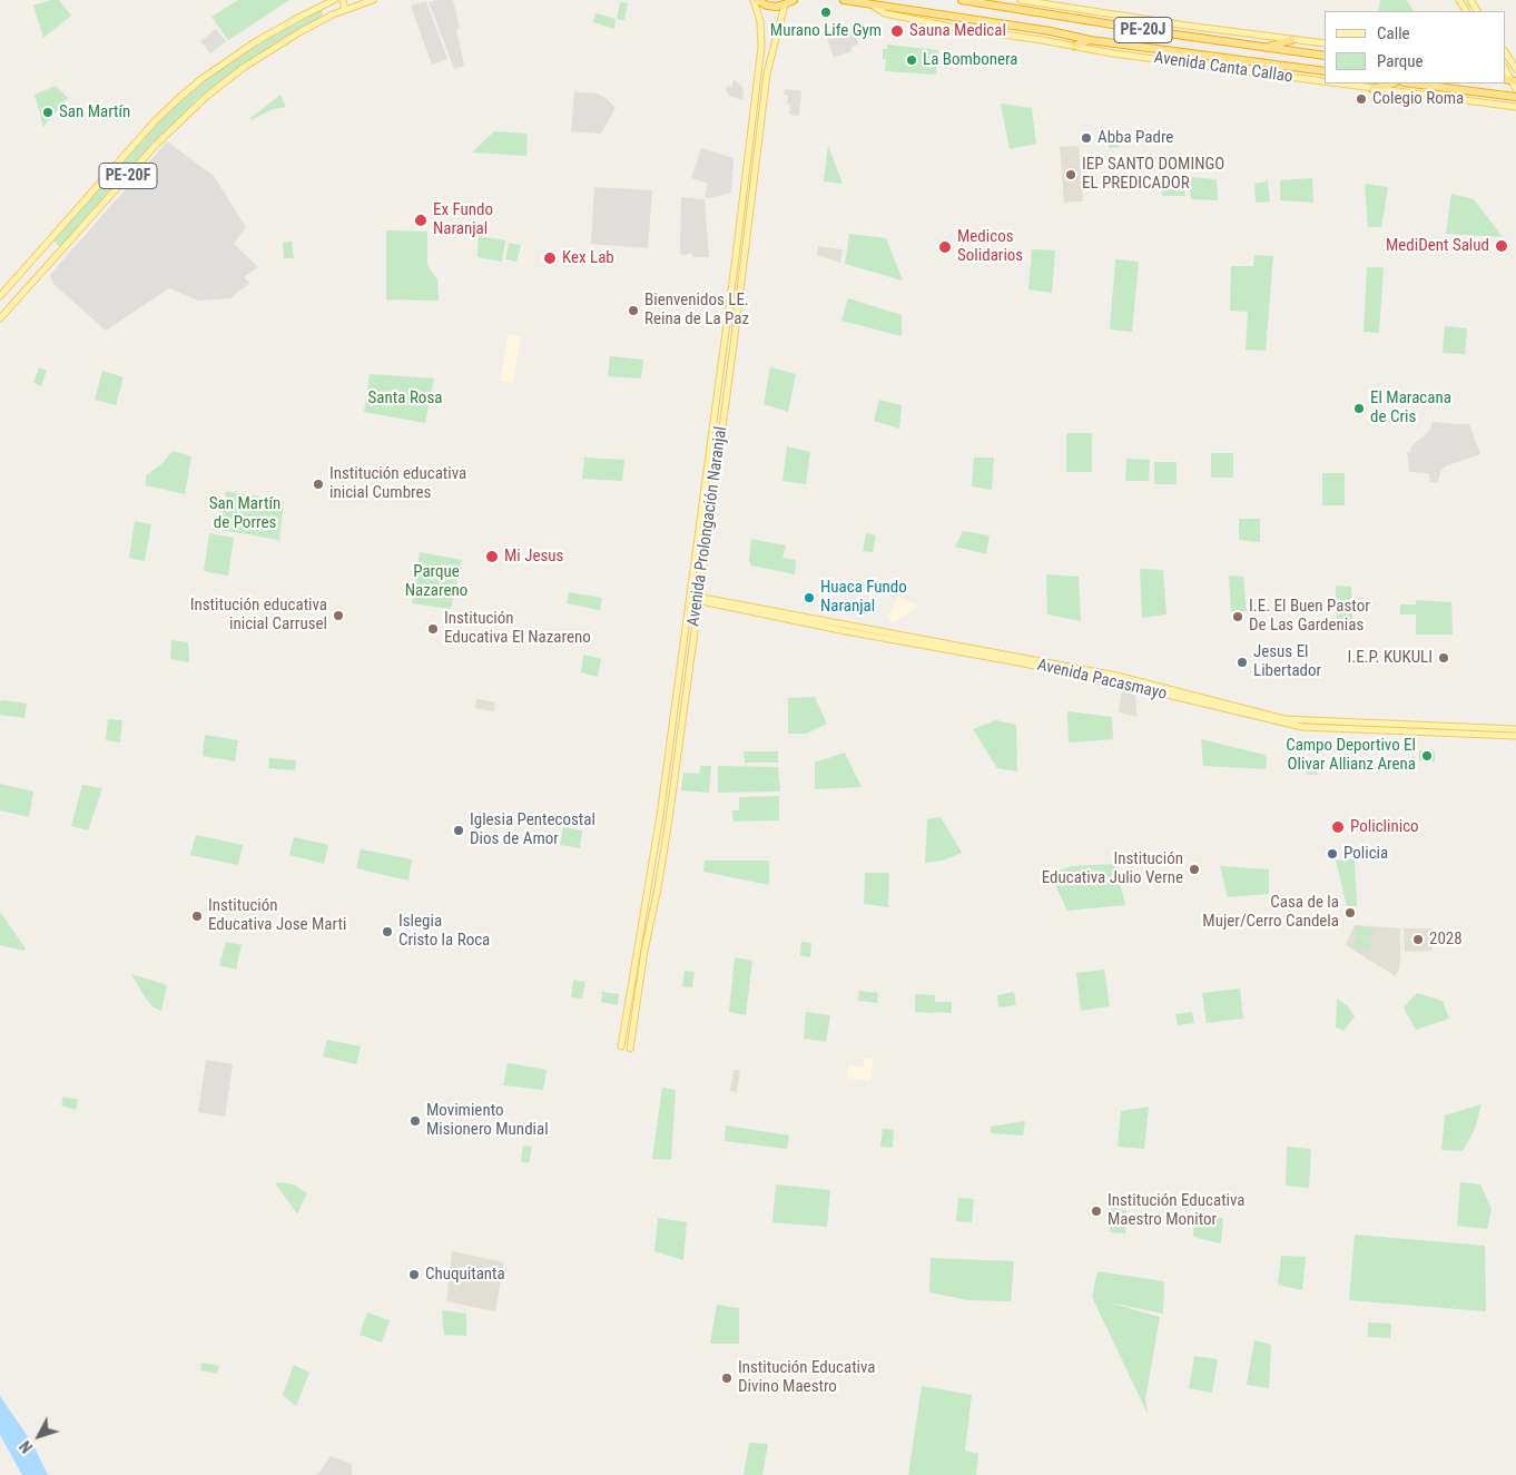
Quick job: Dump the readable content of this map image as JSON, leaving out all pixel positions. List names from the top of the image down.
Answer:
{
  "streets": {
    "highway": ["PE-20J", "Avenida Canta Callao"],
    "main road": ["PE-20F", "Avenida Prolongación Naranjal", "Avenida Pacasmayo"]
  },
  "crossings": [
    ["Avenida Prolongación Naranjal", "Avenida Pacasmayo"]
  ],
  "parks": ["Santa Rosa", "San Martín de Porres", "Parque Nazareno"],
  "places": [
    "Murano Life Gym",
    "Sauna Medical",
    "La Bombonera",
    "Colegio Roma",
    "San Martín",
    "Abba Padre",
    "IEP SANTO DOMINGO EL PREDICADOR",
    "Ex Fundo Naranjal",
    "MediDent Salud",
    "Medicos Solidarios",
    "Kex Lab",
    "Bienvenidos LE. Reina de La Paz",
    "El Maracana de Cris",
    "Institución educativa inicial Cumbres",
    "Mi Jesus",
    "Huaca Fundo Naranjal",
    "Institución educativa inicial Carrusel",
    "I.E. El Buen Pastor De Las Gardenias",
    "Institución Educativa El Nazareno",
    "I.E.P. KUKULI",
    "Jesus El Libertador",
    "Campo Deportivo El Olivar Allianz Arena",
    "Policlinico",
    "Iglesia Pentecostal Dios de Amor",
    "Policia",
    "Institución Educativa Julio Verne",
    "Casa de la Mujer/Cerro Candela",
    "Institución Educativa Jose Marti",
    "Islegia Cristo la Roca",
    "2028",
    "Movimiento Misionero Mundial",
    "Institución Educativa Maestro Monitor",
    "Chuquitanta",
    "Institución Educativa Divino Maestro"
  ],
  "legend": ["Calle", "Parque"],
  "north": "bottom left"
}
